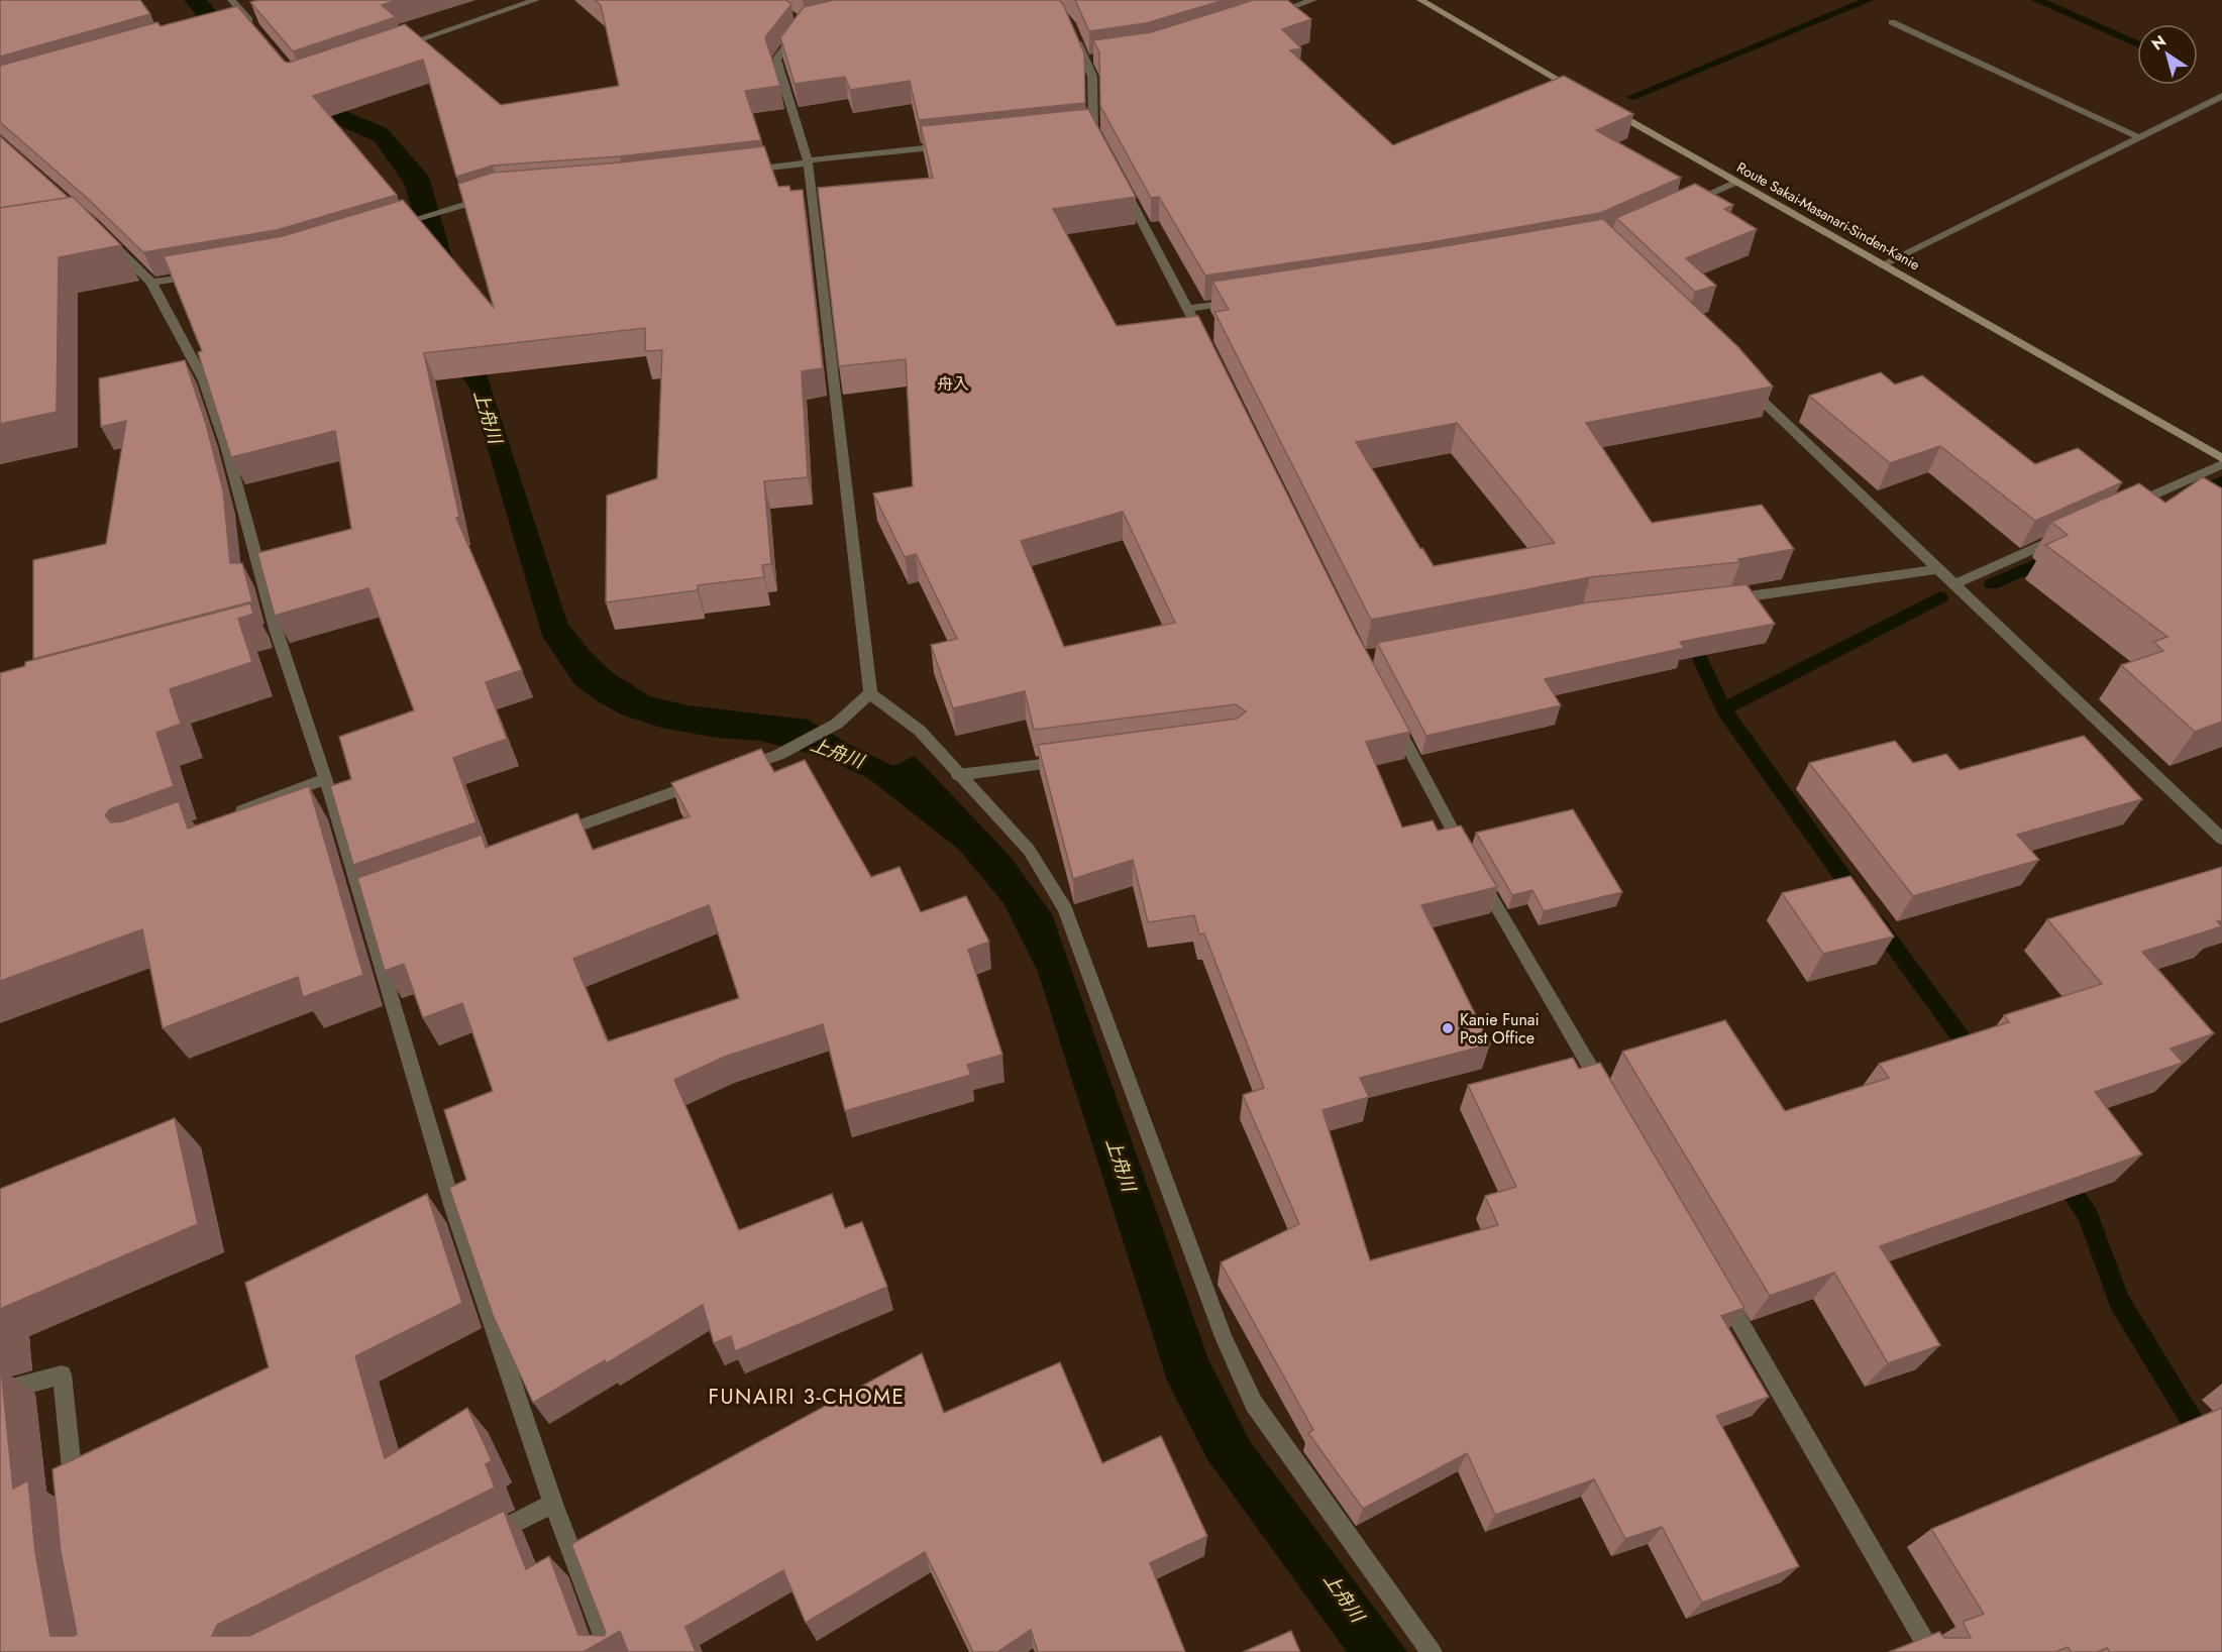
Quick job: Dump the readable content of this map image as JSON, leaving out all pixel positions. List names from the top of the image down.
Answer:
{
  "streets": {
    "main road": ["Route Sakai-Masanari-Sinden-Kanie"]
  },
  "districts": ["舟入", "FUNAIRI 3-CHOME"],
  "water": ["上舟川"],
  "places": ["Kanie Funai Post Office"],
  "north": "top left"
}
